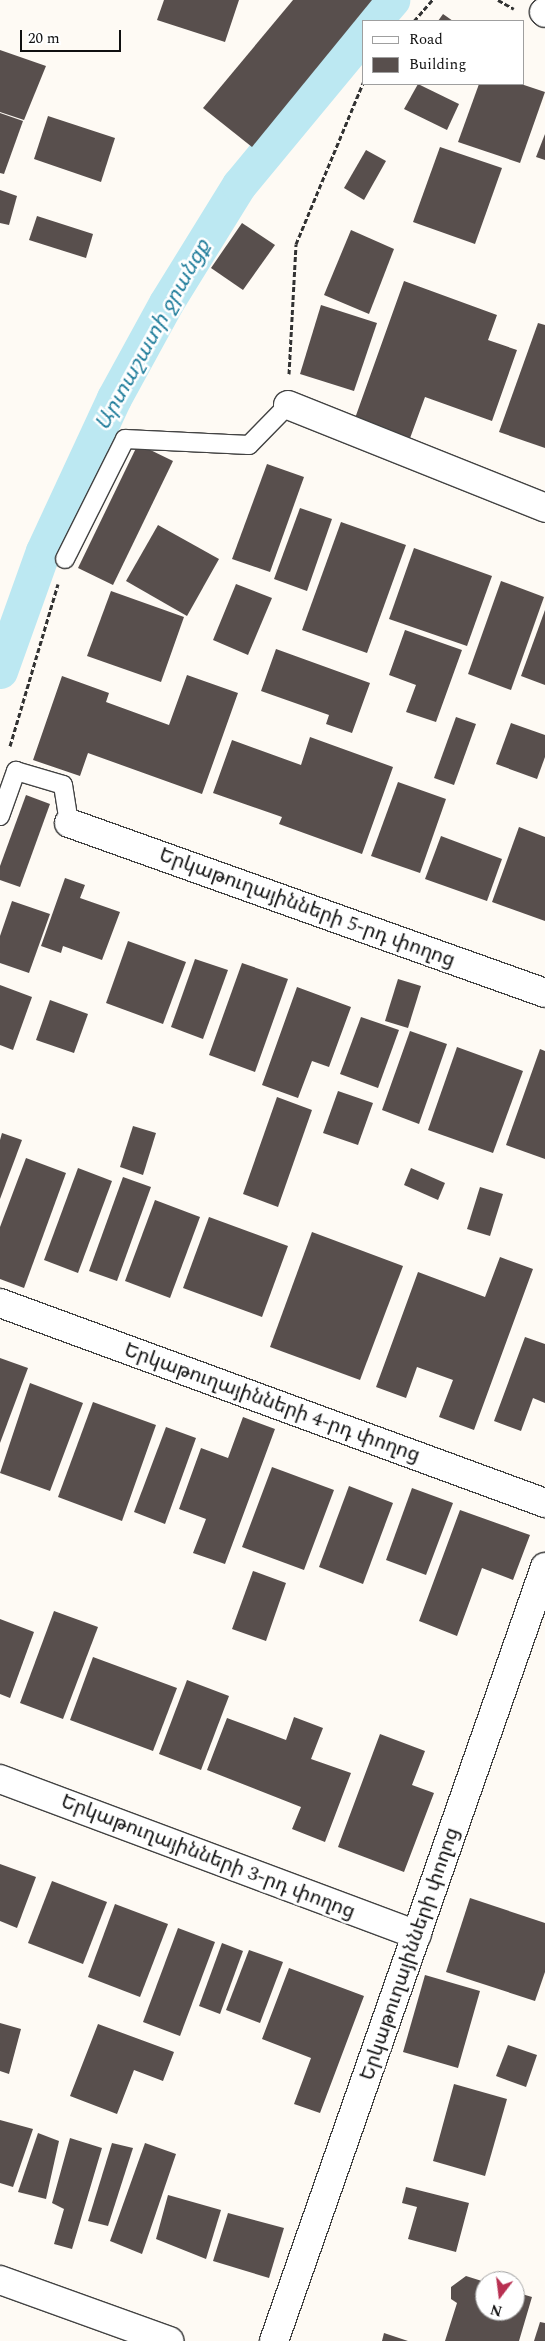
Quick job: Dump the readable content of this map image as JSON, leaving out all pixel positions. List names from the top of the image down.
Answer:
{
  "streets": {
    "street": [
      "Երկաթուղայինների 5-րդ փողոց",
      "Երկաթուղայինների 4-րդ փողոց",
      "Երկաթուղայինների 3-րդ փողոց",
      "Երկաթուղայինների փողոց"
    ]
  },
  "crossings": [
    ["Երկաթուղայինների 3-րդ փողոց", "Երկաթուղայինների փողոց"]
  ],
  "water": ["Արտաշատի ջրանցք"],
  "legend": ["Road", "Building"],
  "scale_bar": "20 m",
  "north": "bottom"
}
